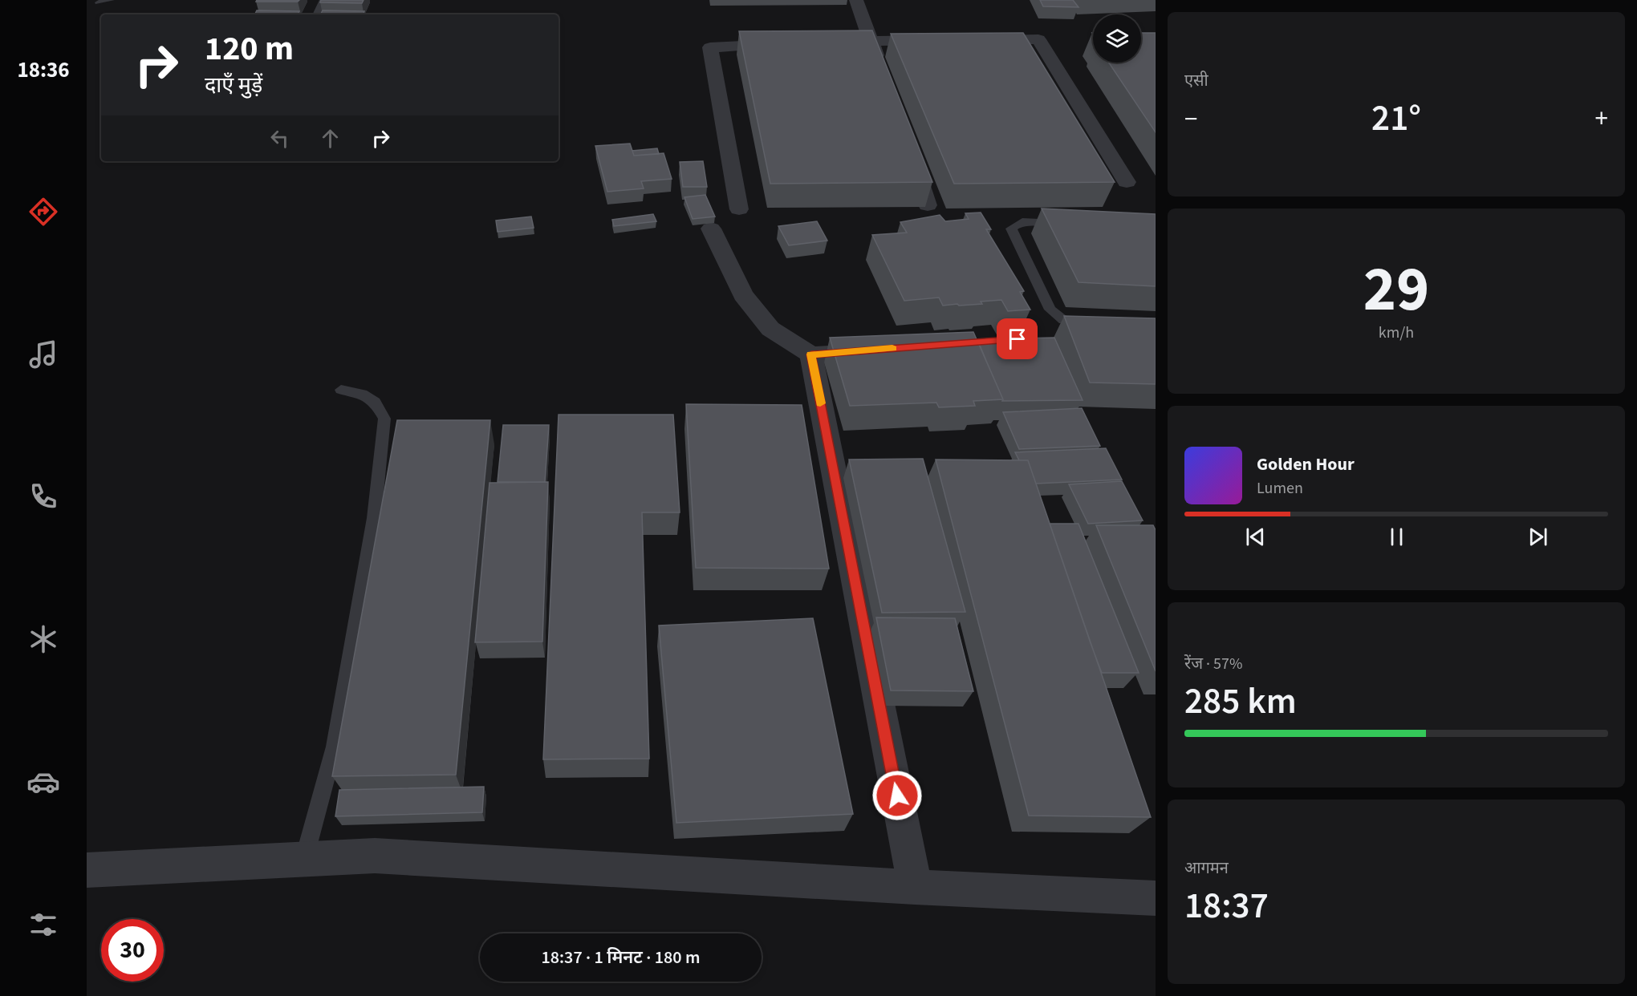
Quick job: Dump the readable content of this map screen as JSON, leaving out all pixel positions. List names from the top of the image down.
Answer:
{
  "page": {
    "tabs": "18:36",
    "tile": [
      "एसी",
      ["29", "km/h"],
      ["रेंज · 57%", "285 km"],
      ["आगमन", "18:37"]
    ],
    "turn": ["120 m", "दाएँ मुड़ें"],
    "heat": ["−", "21°", "+"],
    "song": ["Golden Hour", "Lumen"],
    "limit": "30",
    "trip": "18:37 · 1 मिनट · 180 m"
  }
}
